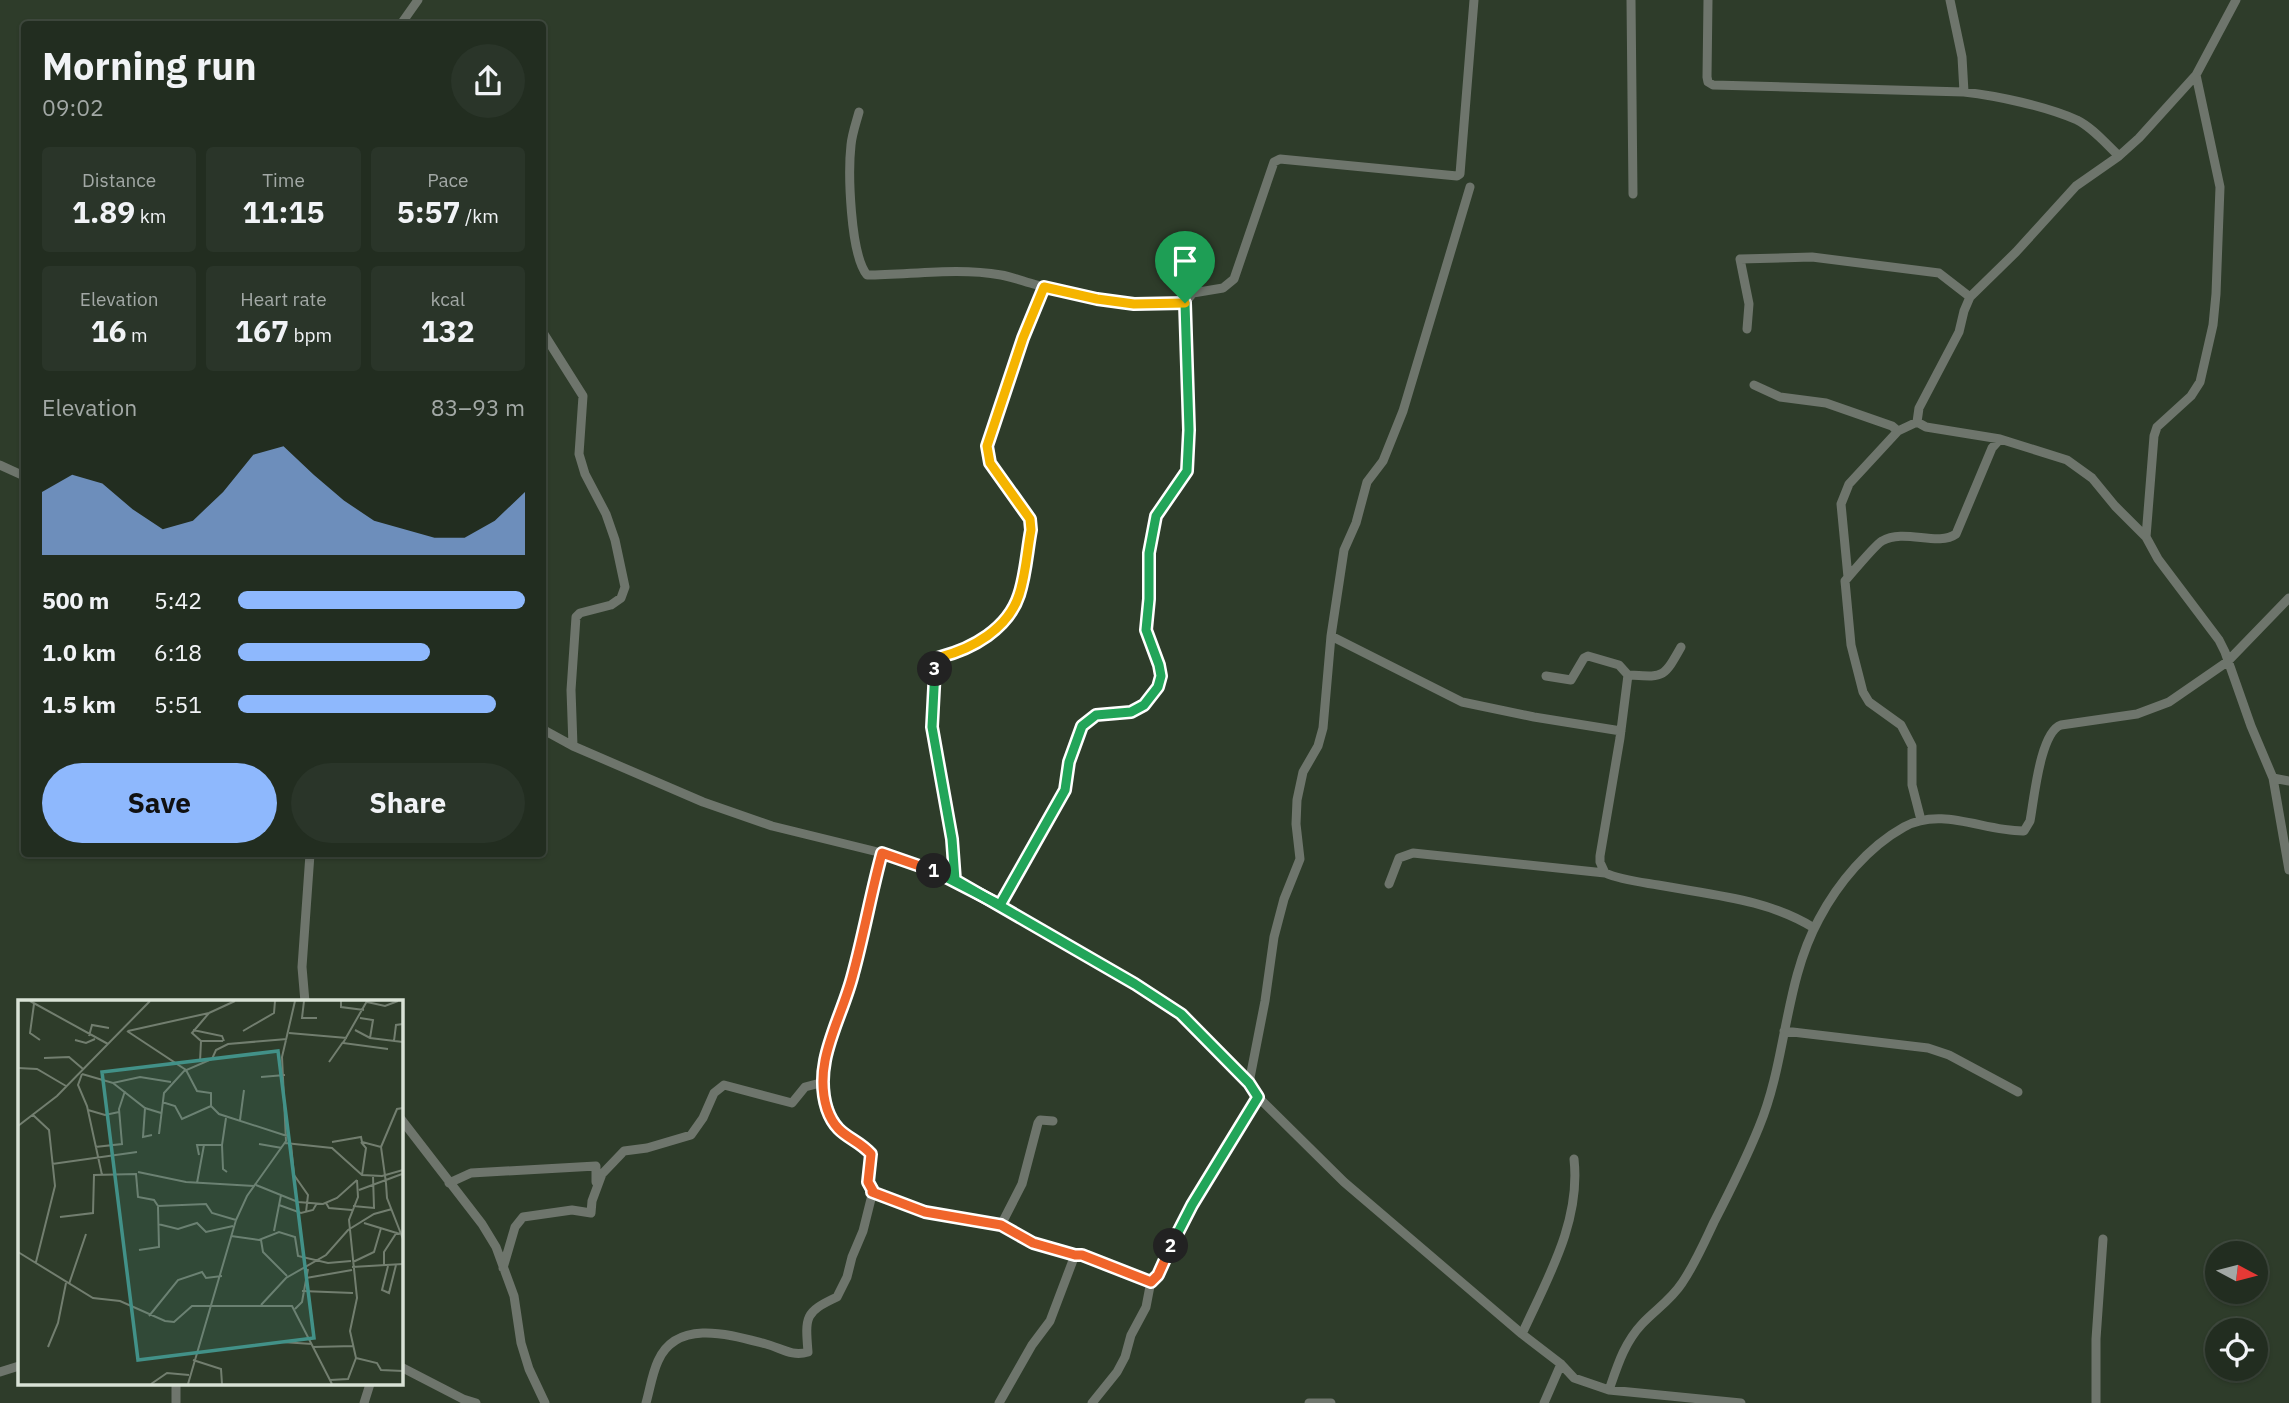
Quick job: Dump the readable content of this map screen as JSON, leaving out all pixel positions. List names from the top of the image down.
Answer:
{
  "north": "right",
  "page": {
    "heading": ["Morning run", "09:02"],
    "stats": [
      ["Distance", "1.89 km"],
      ["Time", "11:15"],
      ["Pace", "5:57 /km"],
      ["Elevation", "16 m"],
      ["Heart rate", "167 bpm"],
      ["kcal", "132"]
    ],
    "chart": ["Elevation", "83–93 m"],
    "list": [
      {
        "name": "500 m",
        "note": "5:42"
      },
      {
        "name": "1.0 km",
        "note": "6:18"
      },
      {
        "name": "1.5 km",
        "note": "5:51"
      }
    ],
    "pins": ["3", "1", "2"],
    "buttons": ["Save", "Share"]
  }
}
